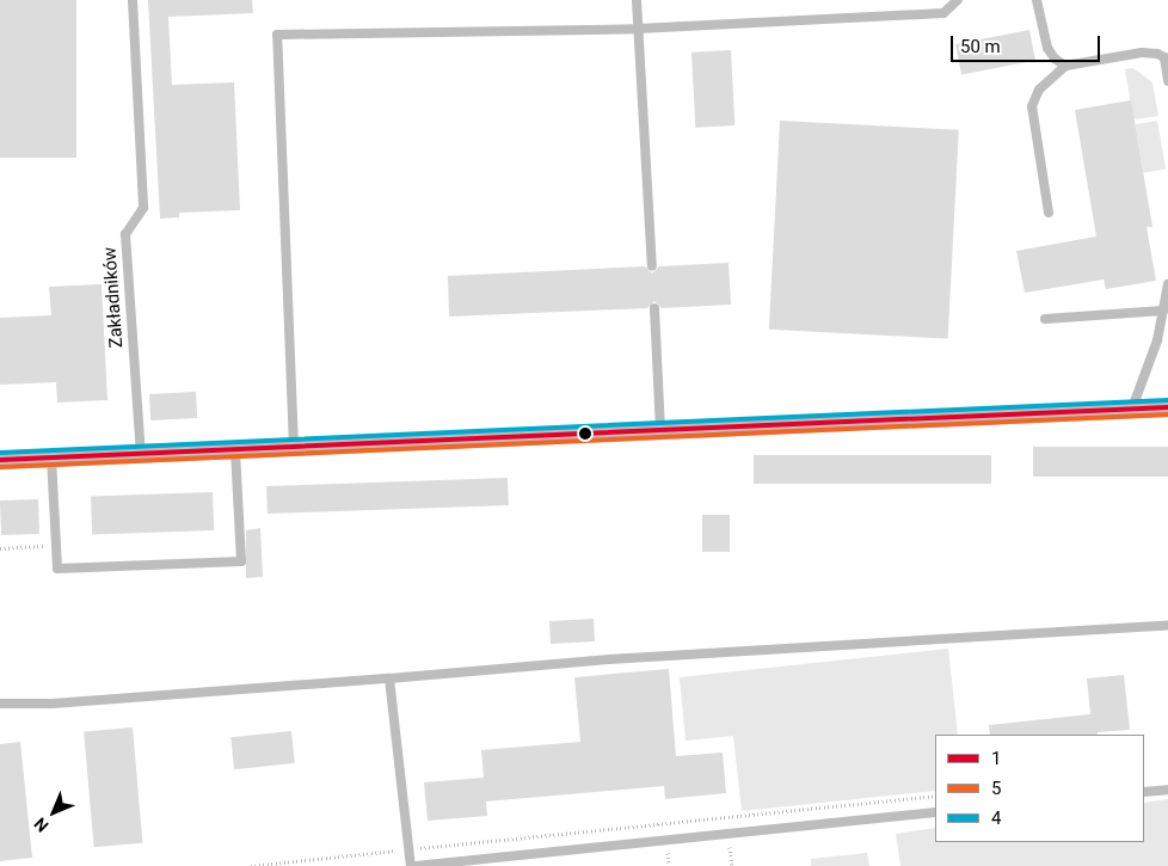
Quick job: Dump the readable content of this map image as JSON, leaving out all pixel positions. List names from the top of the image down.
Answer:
{
  "streets": {
    "lane": ["Zakładników"]
  },
  "lines": ["transit line 4", "transit line 1", "transit line 5"],
  "legend": ["1", "5", "4"],
  "scale_bar": "50 m",
  "north": "bottom left"
}
